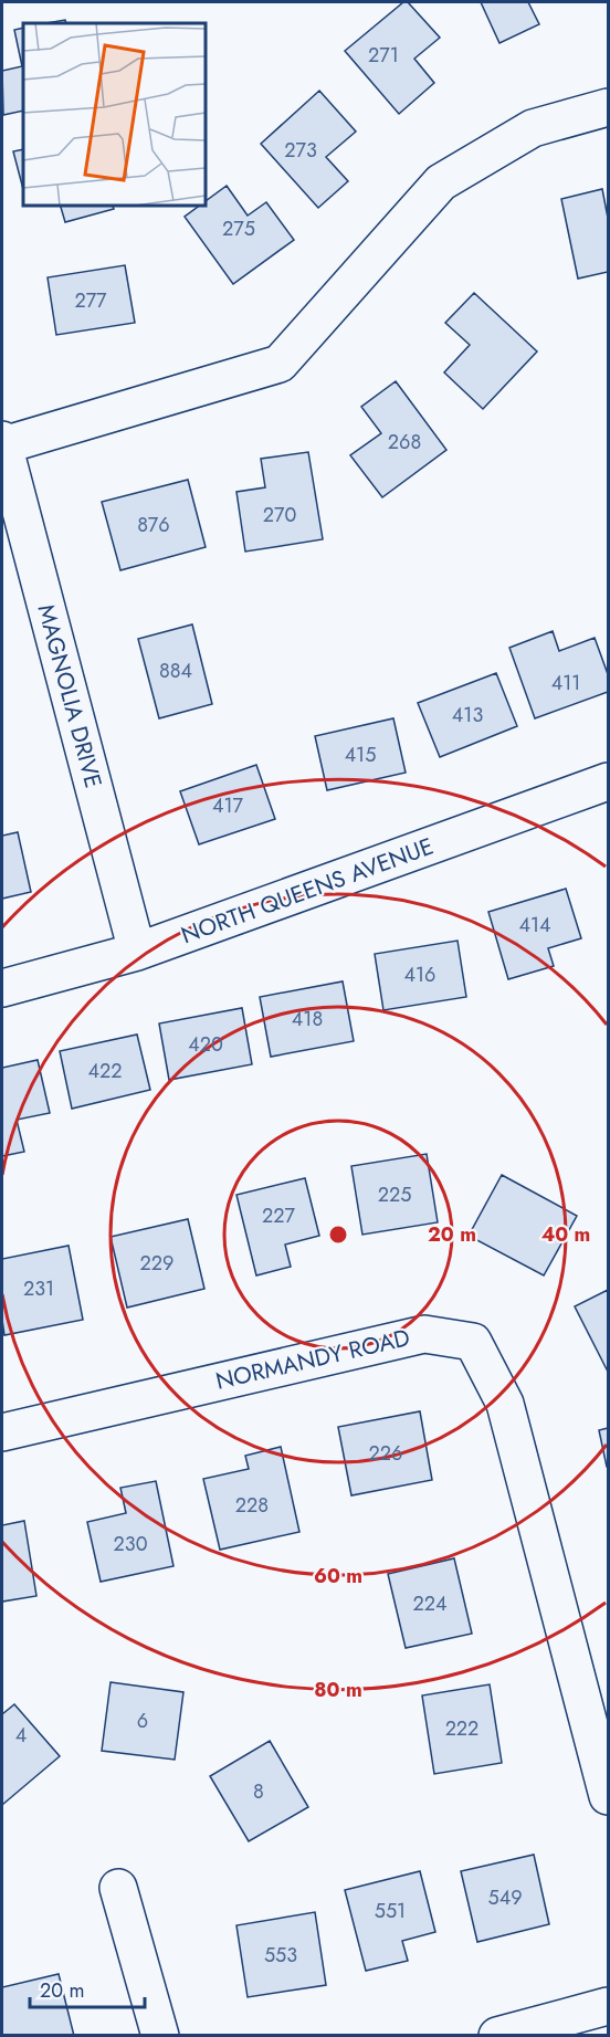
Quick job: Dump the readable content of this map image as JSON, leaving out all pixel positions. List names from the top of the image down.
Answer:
{
  "streets": {
    "street": ["MAGNOLIA DRIVE", "NORTH QUEENS AVENUE", "NORMANDY ROAD"]
  },
  "crossings": [
    ["MAGNOLIA DRIVE", "NORTH QUEENS AVENUE"]
  ],
  "house_numbers": [
    "271",
    "273",
    "275",
    "277",
    "268",
    "270",
    "876",
    "884",
    "411",
    "413",
    "415",
    "417",
    "414",
    "416",
    "418",
    "420",
    "422",
    "225",
    "227",
    "229",
    "231",
    "226",
    "228",
    "230",
    "224",
    "6",
    "222",
    "4",
    "8",
    "549",
    "551",
    "553"
  ],
  "scale_bar": "20 m",
  "rings": [
    "20 m",
    "40 m",
    "60 m",
    "80 m"
  ]
}
